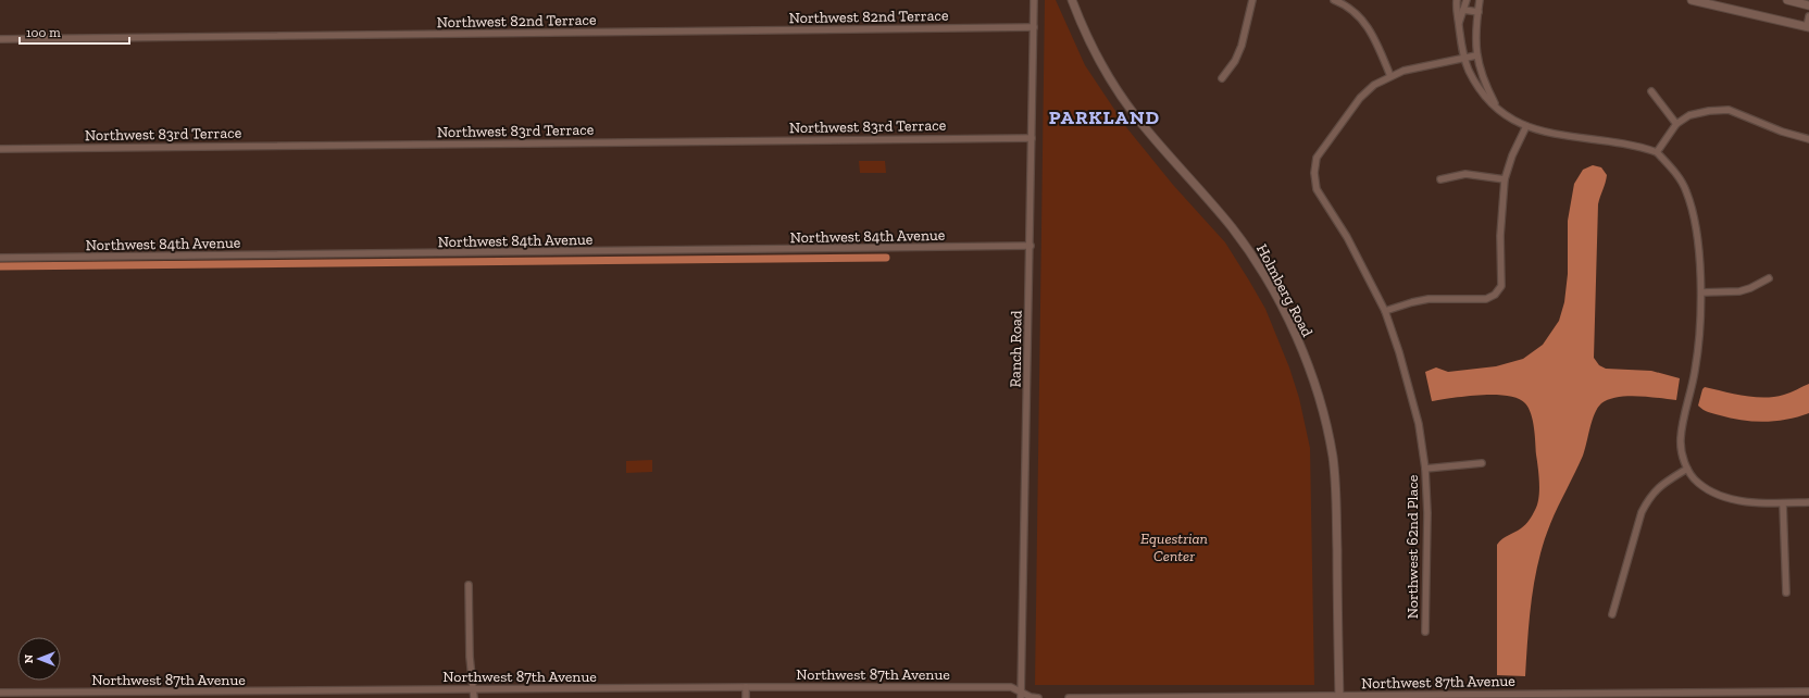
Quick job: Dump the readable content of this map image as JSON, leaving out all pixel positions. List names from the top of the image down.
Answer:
{
  "streets": {
    "street": [
      "Northwest 82nd Terrace",
      "Northwest 83rd Terrace",
      "Northwest 84th Avenue",
      "Holmberg Road",
      "Ranch Road",
      "Northwest 62nd Place",
      "Northwest 87th Avenue"
    ]
  },
  "crossings": [
    ["Northwest 82nd Terrace", "Ranch Road"],
    ["Northwest 83rd Terrace", "Ranch Road"],
    ["Northwest 84th Avenue", "Ranch Road"],
    ["Holmberg Road", "Northwest 87th Avenue"],
    ["Ranch Road", "Northwest 87th Avenue"]
  ],
  "districts": ["PARKLAND"],
  "parks": ["Equestrian Center"],
  "scale_bar": "100 m",
  "north": "left"
}
